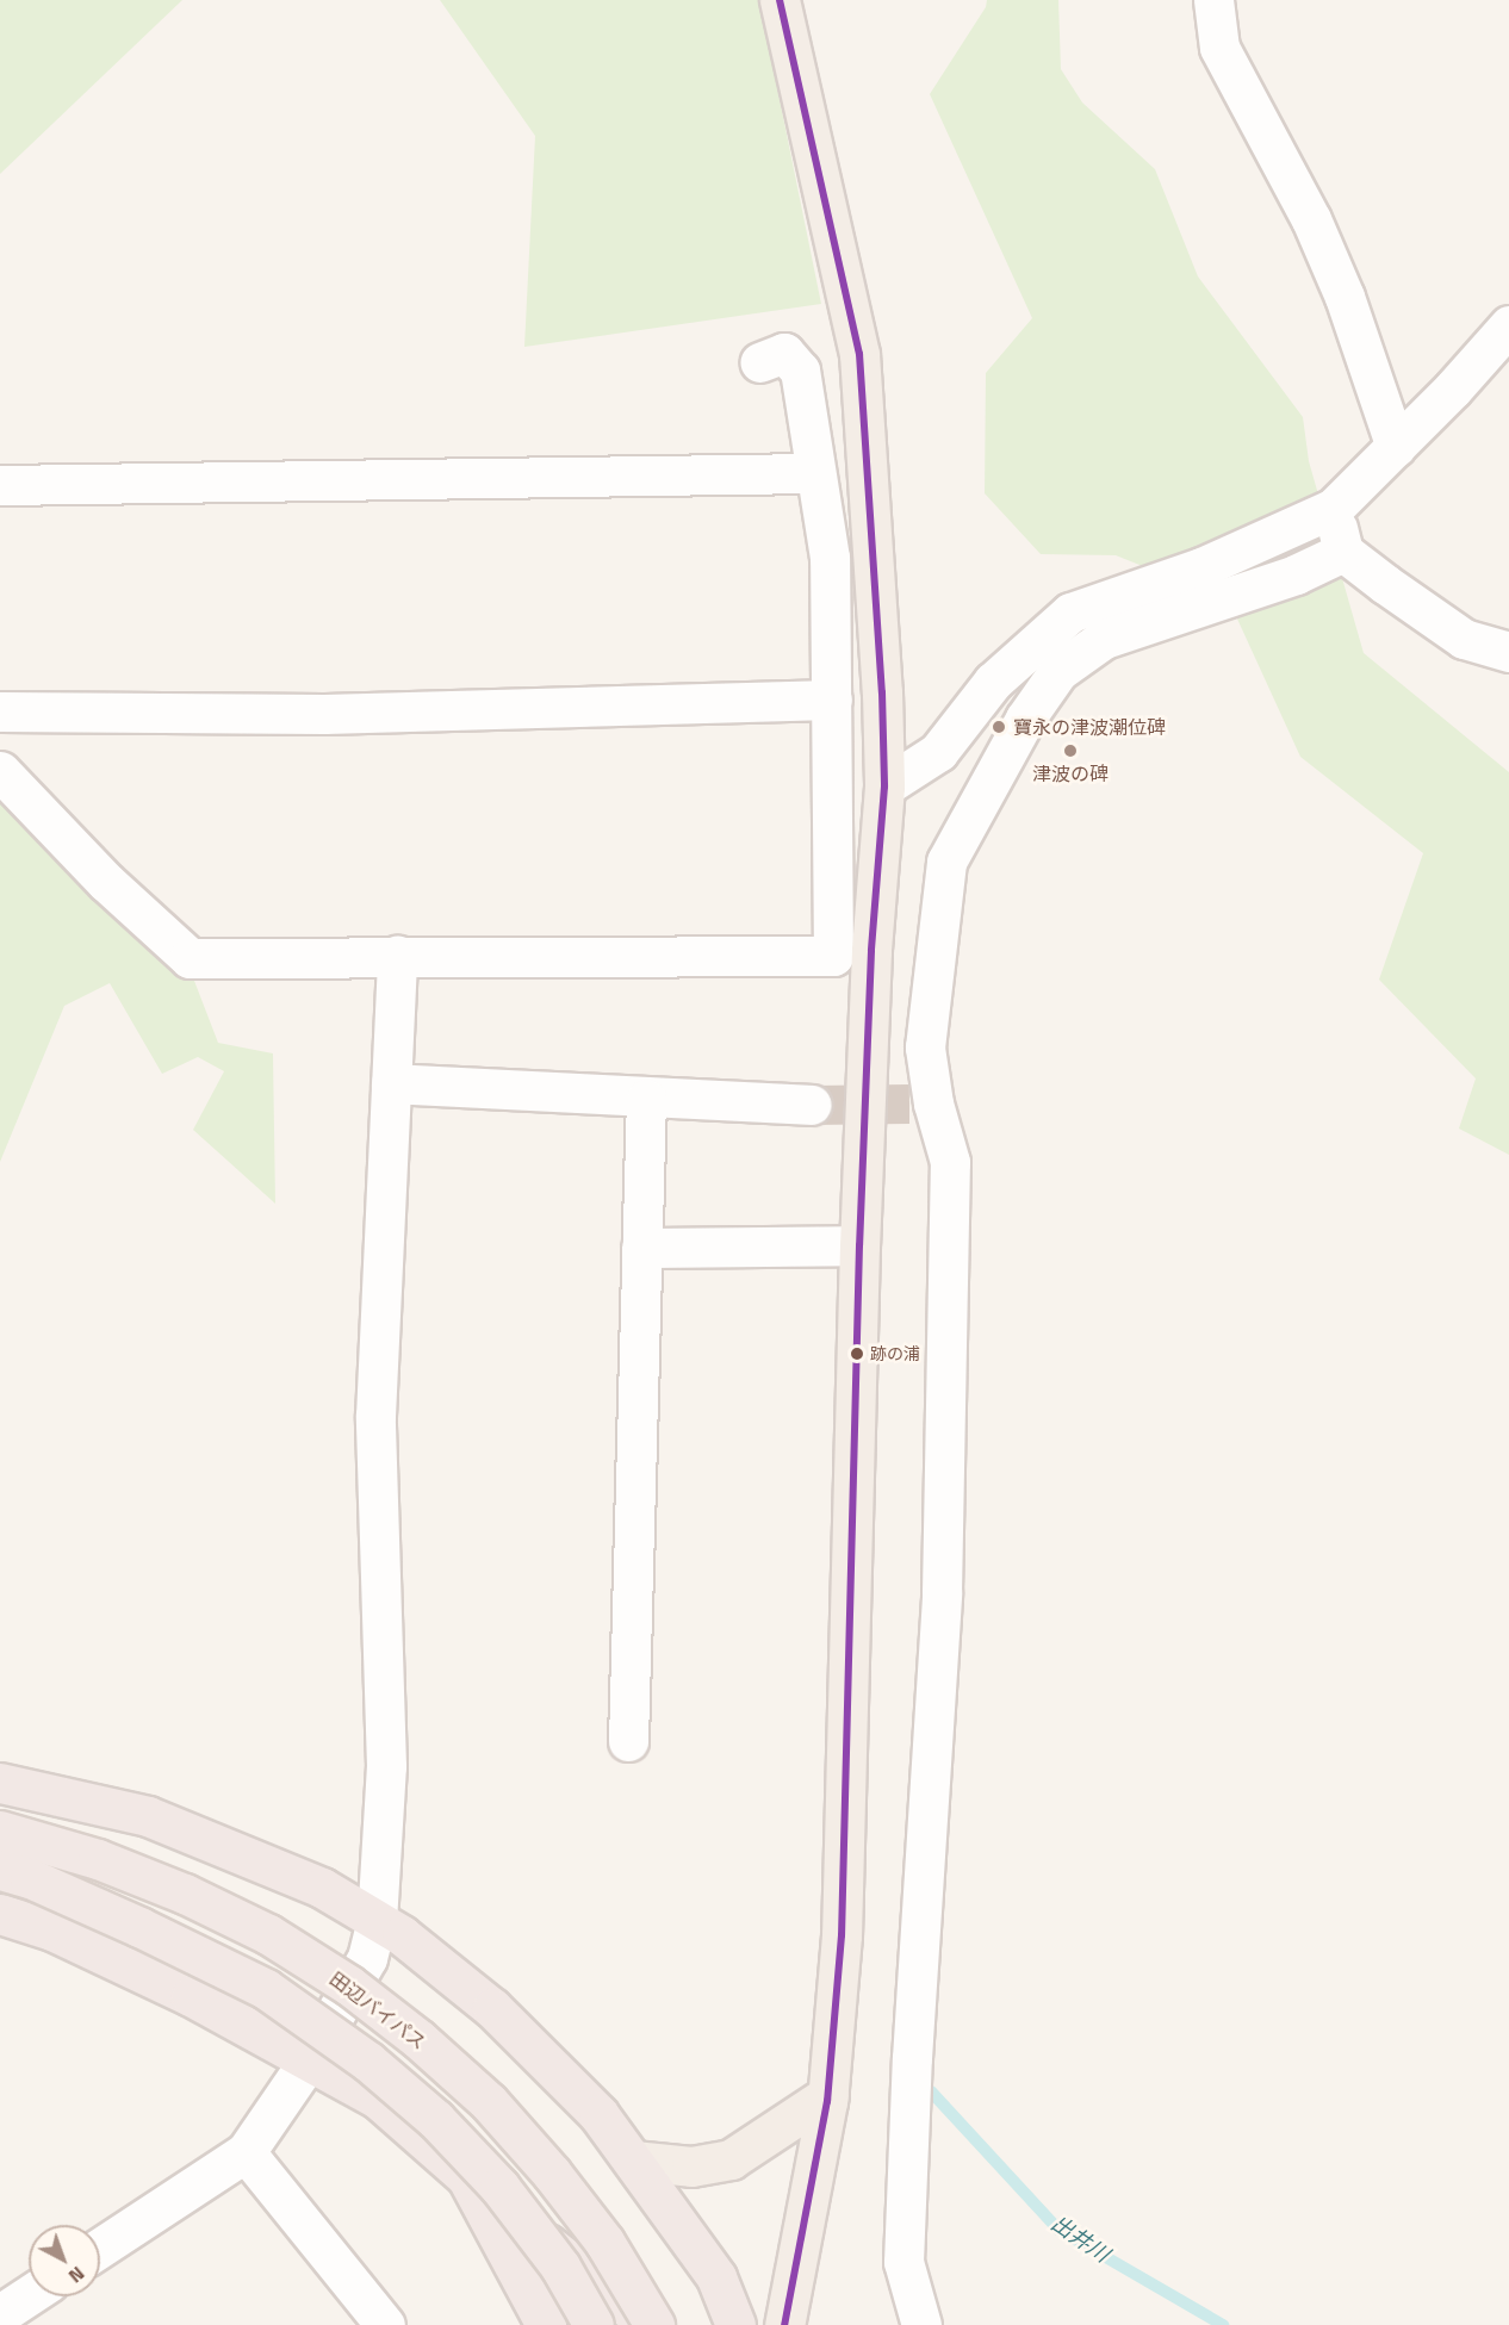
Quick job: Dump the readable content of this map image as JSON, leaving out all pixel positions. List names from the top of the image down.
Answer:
{
  "streets": {
    "highway": ["田辺バイパス"]
  },
  "water": ["出井川"],
  "places": ["寶永の津波潮位碑", "津波の碑", "跡の浦"],
  "north": "bottom right"
}
